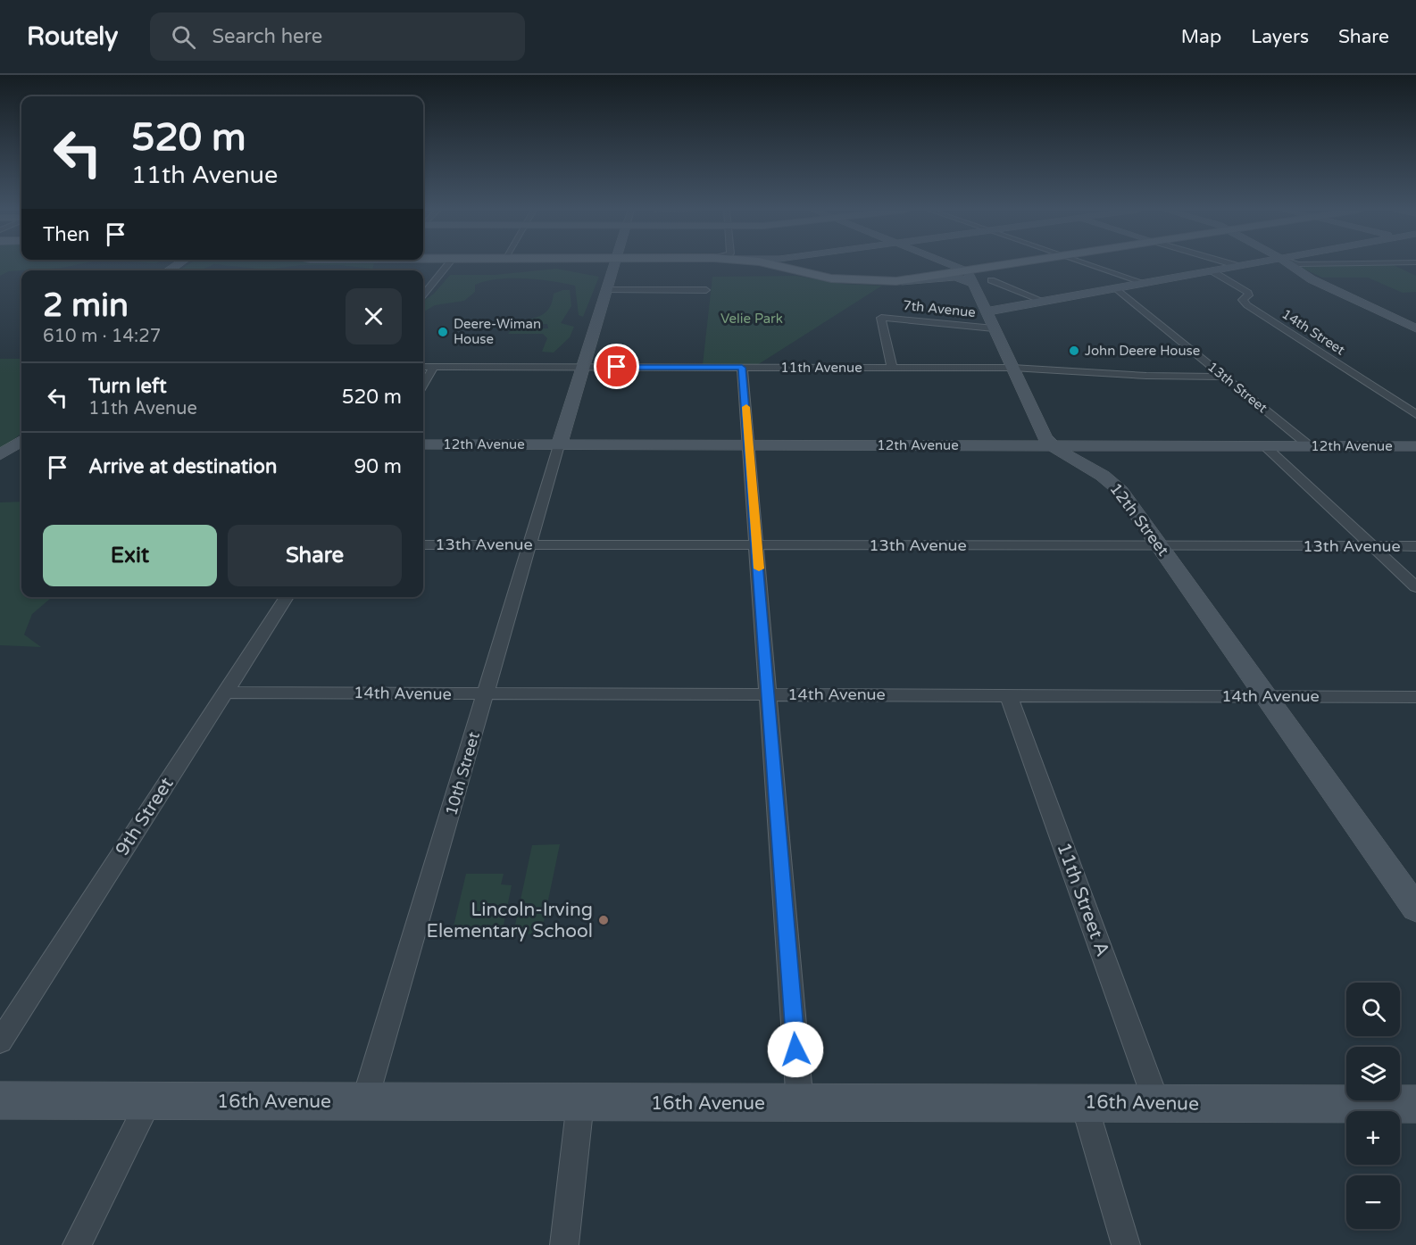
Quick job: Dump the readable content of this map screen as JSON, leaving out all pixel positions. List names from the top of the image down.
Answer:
{
  "streets": {
    "street": [
      "7th Avenue",
      "14th Street",
      "11th Avenue",
      "13th Street",
      "12th Avenue",
      "12th Street",
      "13th Avenue",
      "14th Avenue",
      "10th Street",
      "9th Street",
      "11th Street A",
      "16th Avenue"
    ]
  },
  "crossings": [
    ["7th Avenue", "14th Street"],
    ["7th Avenue", "11th Avenue"],
    ["7th Avenue", "13th Street"],
    ["7th Avenue", "12th Street"],
    ["11th Avenue", "13th Street"],
    ["11th Avenue", "12th Street"],
    ["13th Street", "12th Avenue"],
    ["12th Avenue", "12th Street"],
    ["12th Avenue", "10th Street"],
    ["12th Street", "13th Avenue"],
    ["12th Street", "14th Avenue"],
    ["13th Avenue", "10th Street"],
    ["14th Avenue", "10th Street"],
    ["14th Avenue", "9th Street"],
    ["14th Avenue", "11th Street A"],
    ["10th Street", "16th Avenue"],
    ["11th Street A", "16th Avenue"]
  ],
  "parks": ["Velie Park"],
  "places": ["Deere-Wiman House", "John Deere House", "Lincoln-Irving Elementary School"],
  "page": {
    "header": "Routely",
    "search": "Search here",
    "nav": ["Map", "Layers", "Share"],
    "turn": ["520 m", "11th Avenue"],
    "then": "Then",
    "heading": ["2 min", "610 m · 14:27"],
    "list": [
      {
        "name": "Turn left",
        "note": "11th Avenue",
        "value": "520 m"
      },
      {
        "name": "Arrive at destination",
        "value": "90 m"
      }
    ],
    "buttons": ["Exit", "Share"],
    "map_buttons": ["+", "−"]
  }
}
